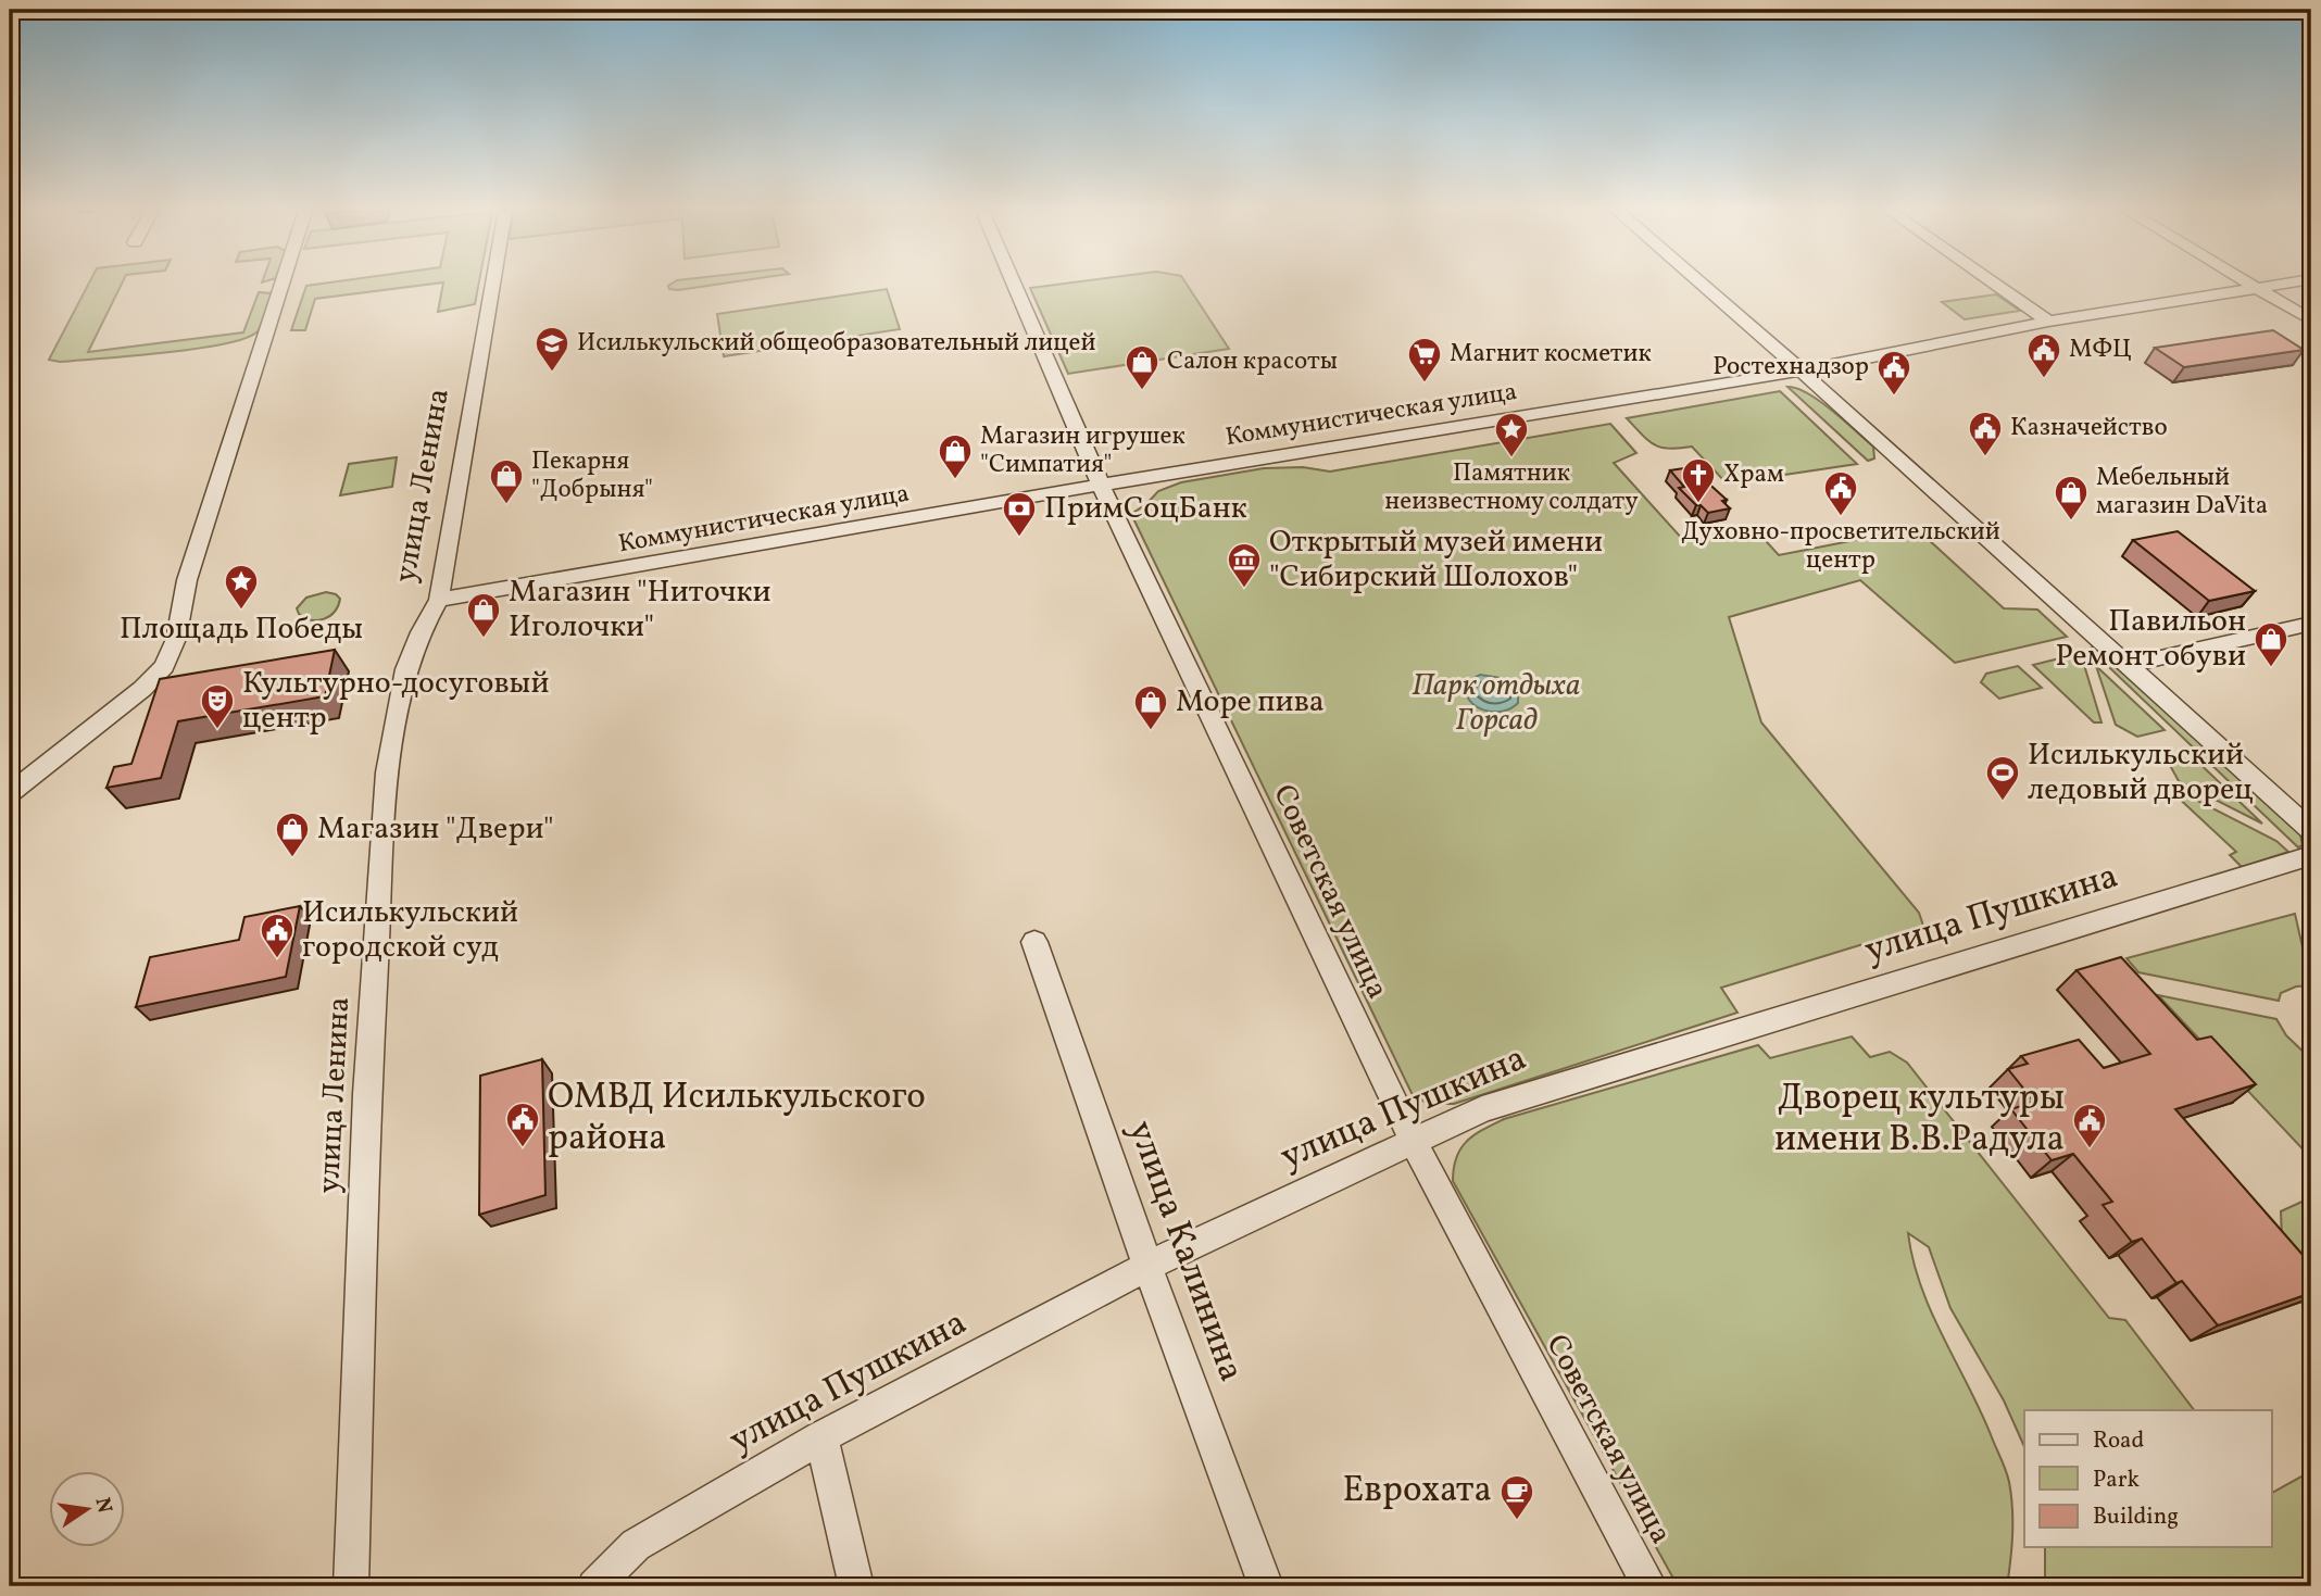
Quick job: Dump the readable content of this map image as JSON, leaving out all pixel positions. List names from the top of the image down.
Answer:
{
  "streets": {
    "street": [
      "Коммунистическая улица",
      "улица Ленина",
      "Советская улица",
      "улица Пушкина",
      "улица Калинина"
    ]
  },
  "crossings": [
    ["Коммунистическая улица", "улица Ленина"],
    ["Коммунистическая улица", "Советская улица"],
    ["Советская улица", "улица Пушкина"],
    ["улица Пушкина", "улица Калинина"]
  ],
  "parks": ["Парк отдыха Горсад"],
  "places": {
    "school or university": ["Исилькульский общеобразовательный лицей"],
    "public building": [
      "МФЦ",
      "Ростехнадзор",
      "Казначейство",
      "Духовно-просветительский центр",
      "Исилькульский городской суд",
      "ОМВД Исилькульского района",
      "Дворец культуры имени В.В.Радула"
    ],
    "supermarket": ["Магнит косметик"],
    "shop": [
      "Салон красоты",
      "Магазин игрушек \"Симпатия\"",
      "Пекарня \"Добрыня\"",
      "Мебельный магазин DaVita",
      "Магазин \"Ниточки Иголочки\"",
      "Павильон Ремонт обуви",
      "Море пива",
      "Магазин \"Двери\""
    ],
    "place": ["Памятник неизвестному солдату", "Площадь Победы"],
    "church": ["Храм"],
    "bank": ["ПримСоцБанк"],
    "museum": ["Открытый музей имени \"Сибирский Шолохов\""],
    "theatre": ["Культурно-досуговый центр"],
    "sports": ["Исилькульский ледовый дворец"],
    "cafe": ["Еврохата"]
  },
  "legend": ["Road", "Park", "Building"],
  "north": "right"
}
